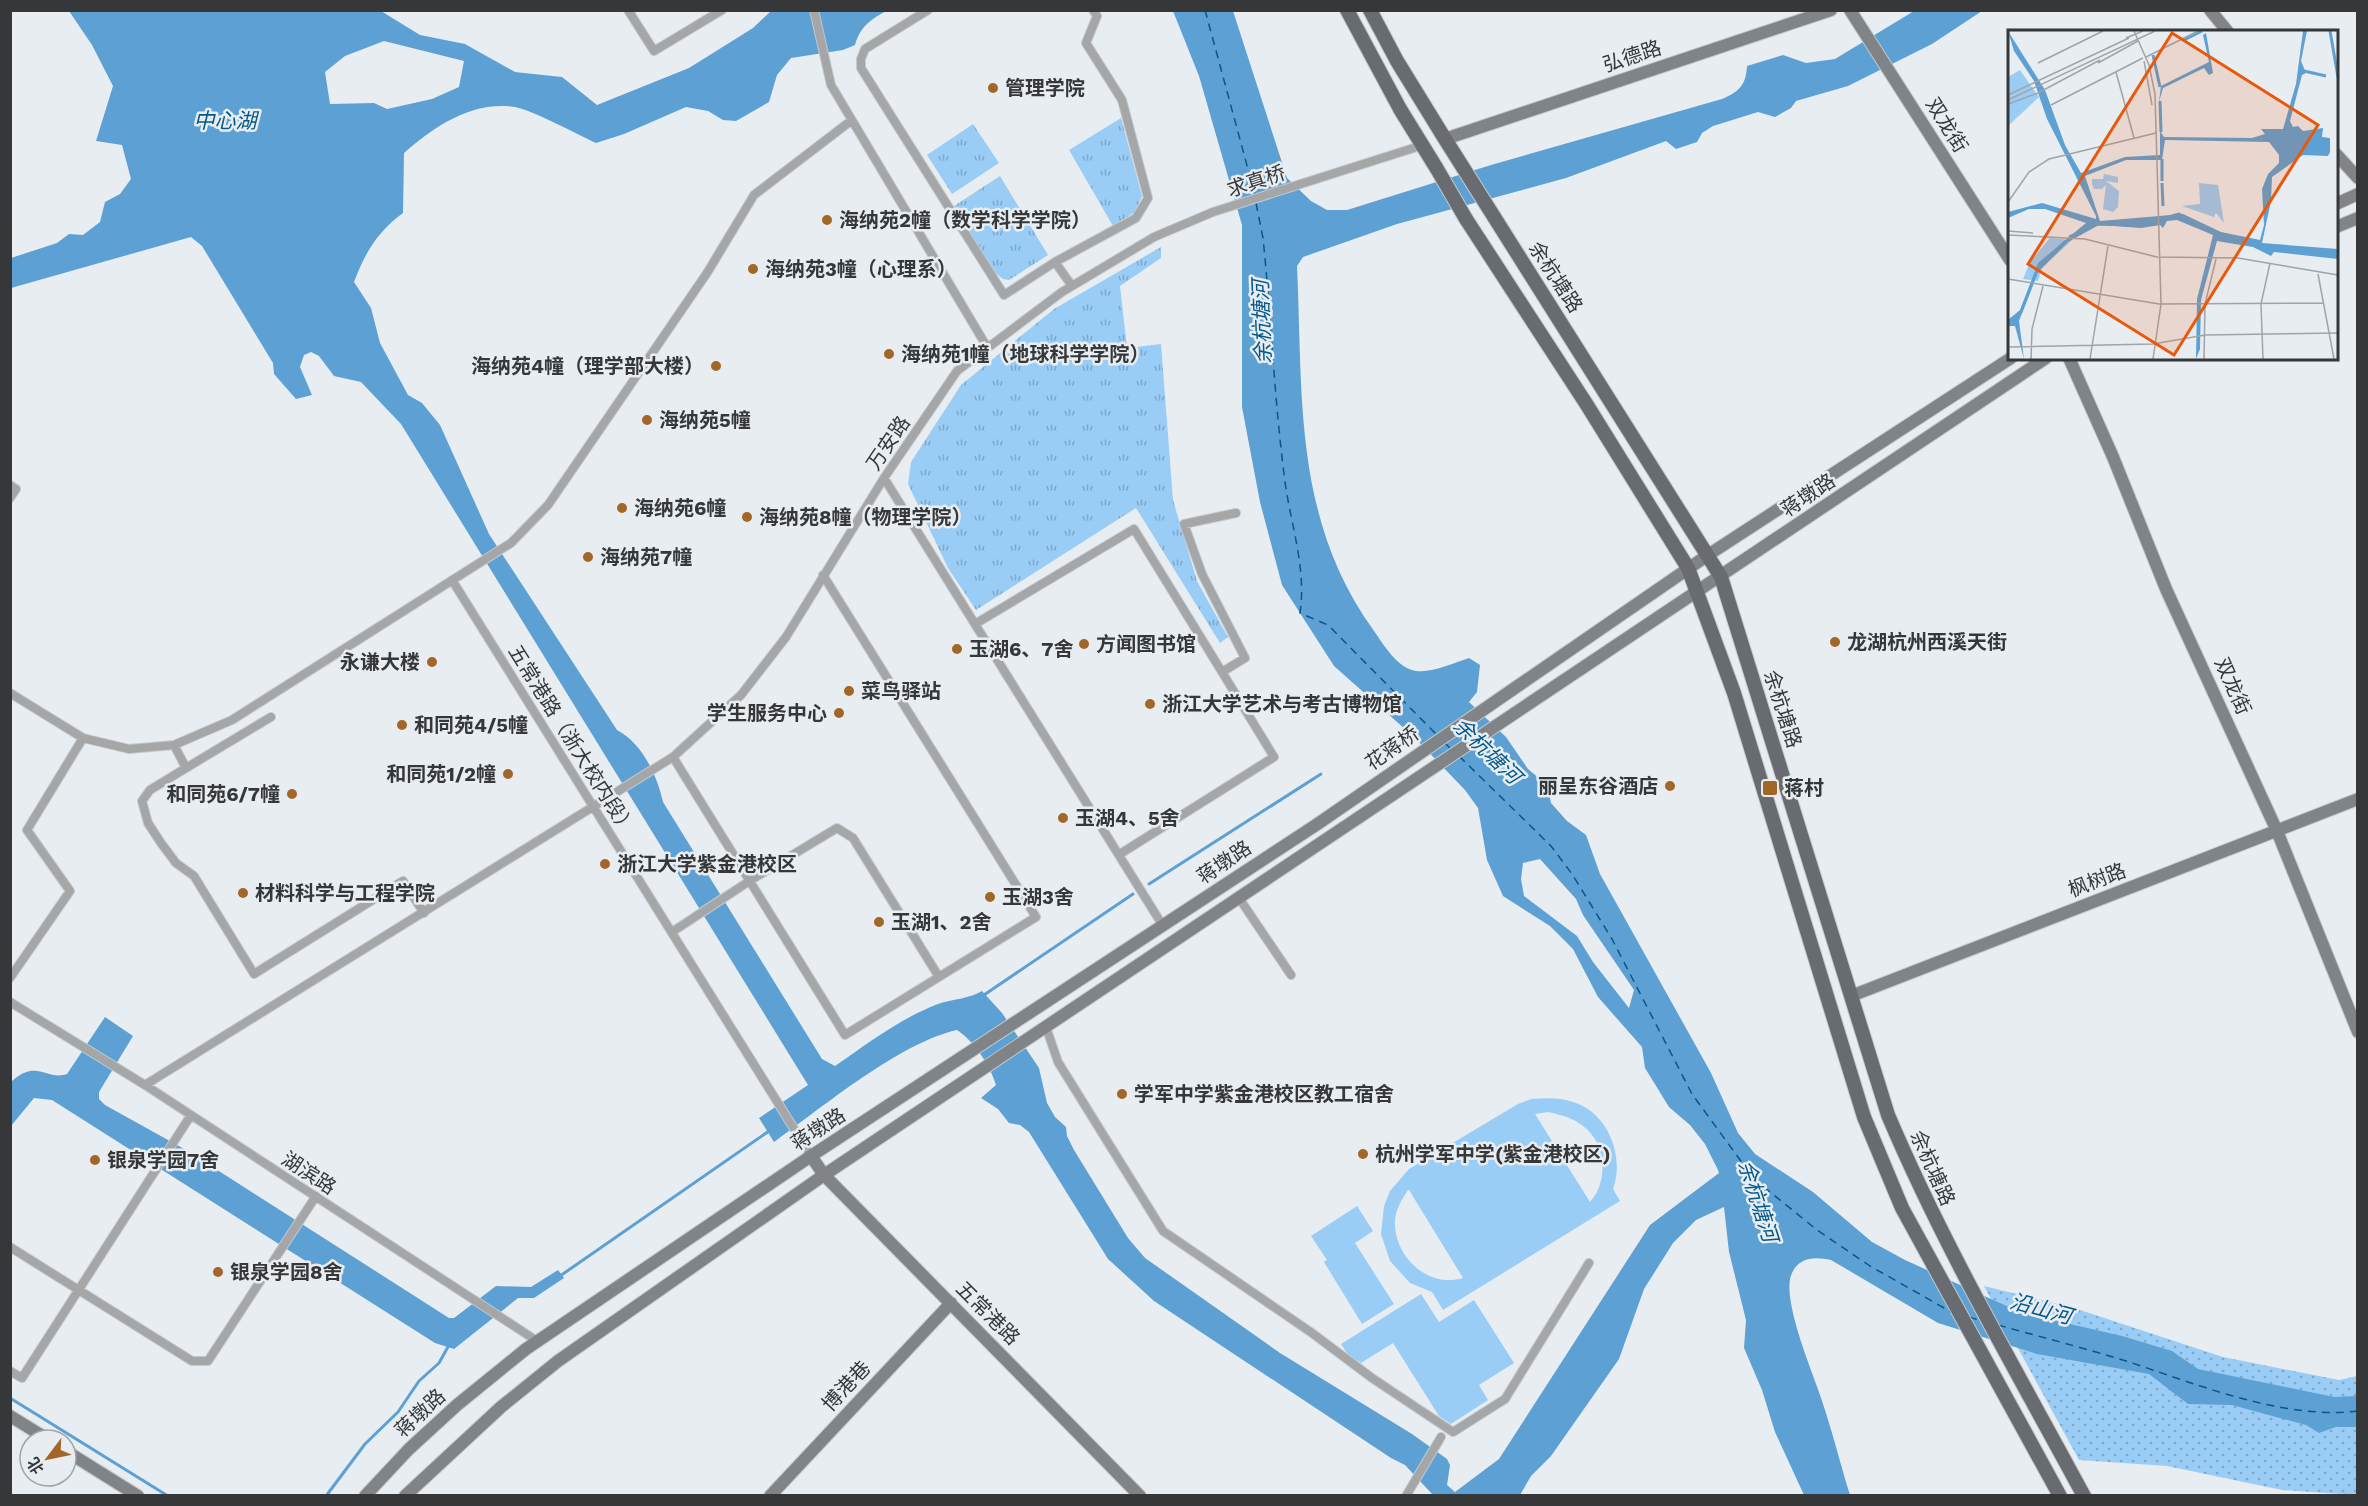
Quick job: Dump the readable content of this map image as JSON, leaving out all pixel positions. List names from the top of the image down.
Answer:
{
  "streets": {
    "main road": [
      "弘德路",
      "双龙街",
      "余杭塘路",
      "蒋墩路",
      "花蒋桥",
      "枫树路",
      "五常港路",
      "博港巷"
    ],
    "street": [
      "求真桥",
      "万安路",
      "五常港路（浙大校内段）",
      "湖滨路"
    ]
  },
  "crossings": [
    ["弘德路", "余杭塘路"],
    ["双龙街", "枫树路"],
    ["求真桥", "余杭塘路"],
    ["求真桥", "万安路"],
    ["余杭塘路", "蒋墩路"],
    ["余杭塘路", "枫树路"],
    ["万安路", "五常港路（浙大校内段）"],
    ["万安路", "湖滨路"],
    ["蒋墩路", "五常港路（浙大校内段）"],
    ["蒋墩路", "花蒋桥"],
    ["蒋墩路", "湖滨路"],
    ["蒋墩路", "五常港路"],
    ["五常港路（浙大校内段）", "五常港路"],
    ["五常港路", "博港巷"]
  ],
  "water": ["中心湖", "余杭塘河", "沿山河"],
  "places": {
    "other": [
      "管理学院",
      "海纳苑2幢（数学科学学院）",
      "海纳苑3幢（心理系）",
      "海纳苑1幢（地球科学学院）",
      "海纳苑4幢（理学部大楼）",
      "海纳苑5幢",
      "海纳苑6幢",
      "海纳苑8幢（物理学院）",
      "海纳苑7幢",
      "龙湖杭州西溪天街",
      "方闻图书馆",
      "玉湖6、7舍",
      "永谦大楼",
      "菜鸟驿站",
      "浙江大学艺术与考古博物馆",
      "学生服务中心",
      "和同苑4/5幢",
      "和同苑1/2幢",
      "丽呈东谷酒店",
      "和同苑6/7幢",
      "玉湖4、5舍",
      "浙江大学紫金港校区",
      "材料科学与工程学院",
      "玉湖3舍",
      "玉湖1、2舍",
      "学军中学紫金港校区教工宿舍",
      "杭州学军中学(紫金港校区)",
      "银泉学园7舍",
      "银泉学园8舍"
    ],
    "transit": ["蒋村"]
  },
  "north": "bottom left"
}
